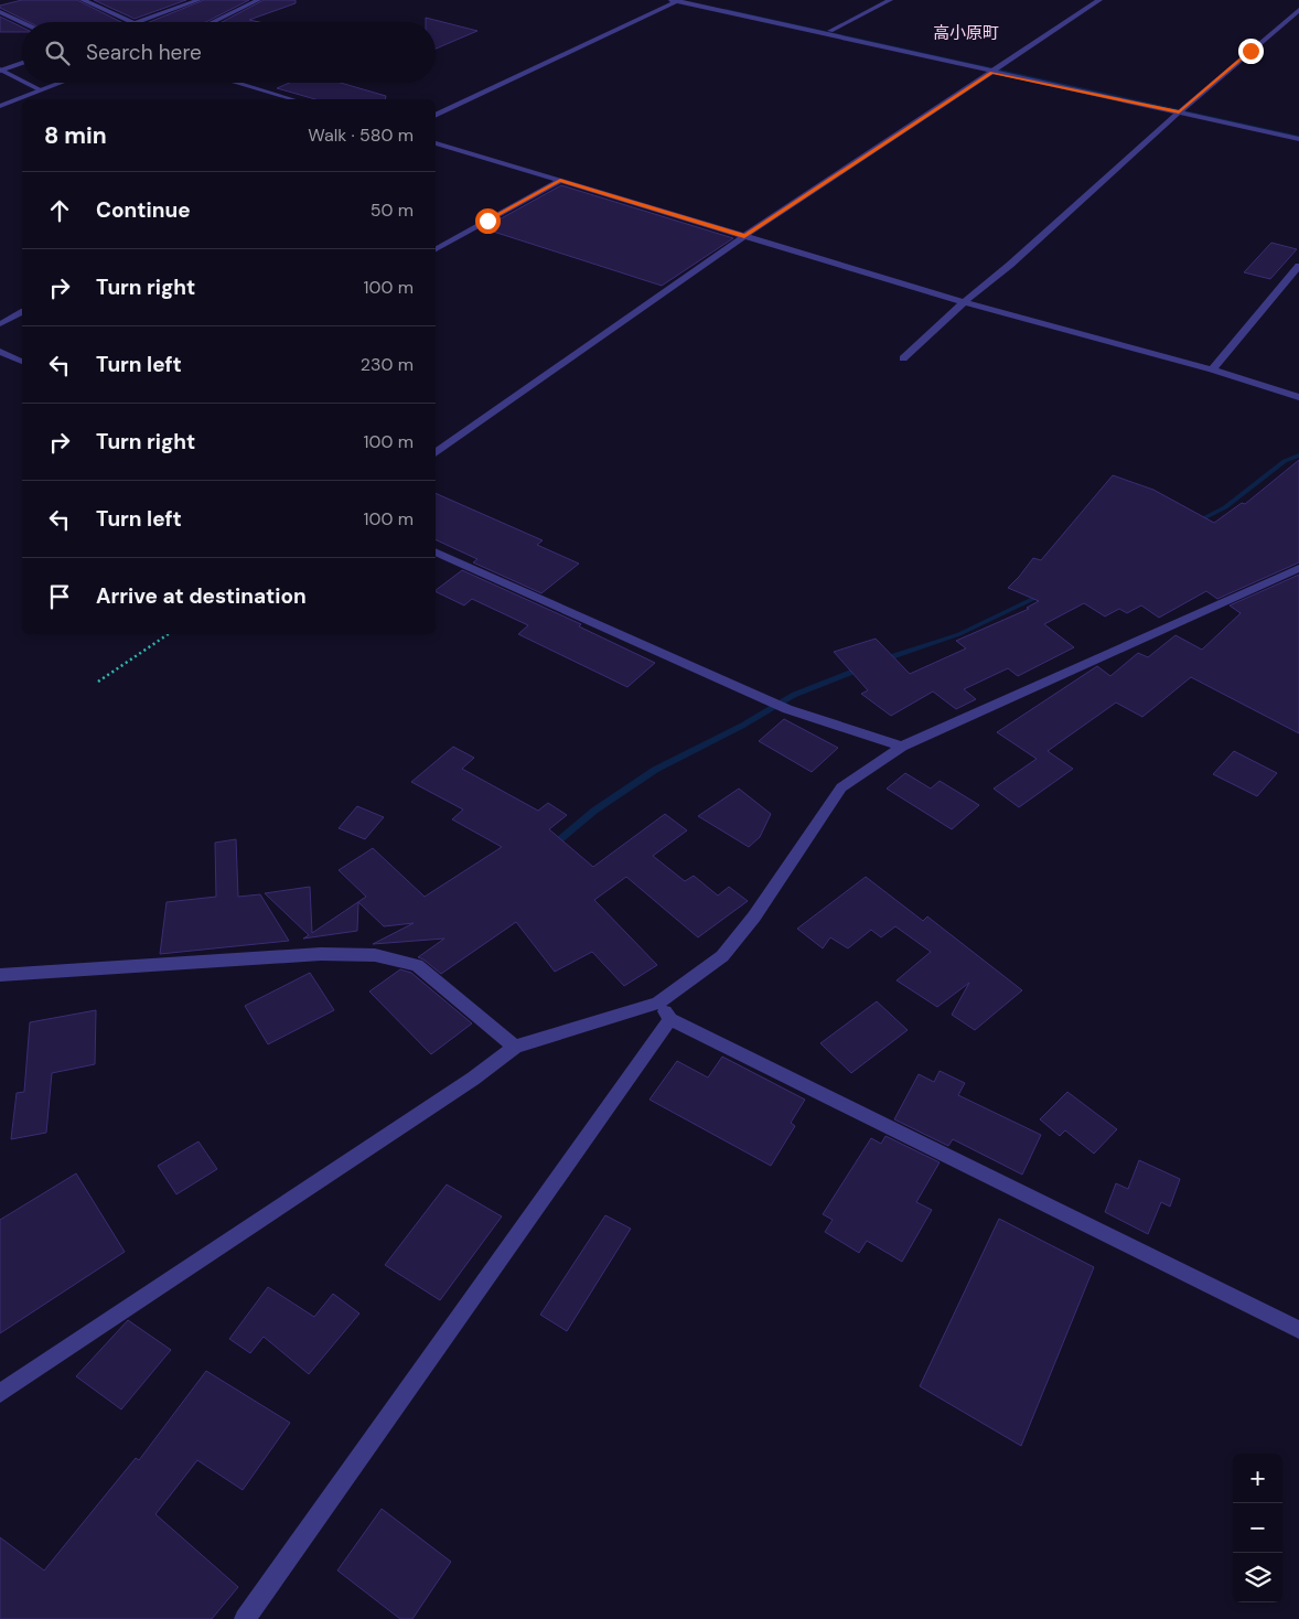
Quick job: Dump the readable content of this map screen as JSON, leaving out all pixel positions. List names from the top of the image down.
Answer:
{
  "districts": ["高小原町"],
  "page": {
    "search": "Search here",
    "heading": ["8 min", "Walk · 580 m"],
    "list": [
      ["Continue", "50 m"],
      ["Turn right", "100 m"],
      ["Turn left", "230 m"],
      ["Turn right", "100 m"],
      ["Turn left", "100 m"],
      "Arrive at destination"
    ],
    "map_buttons": ["+", "−"]
  }
}
